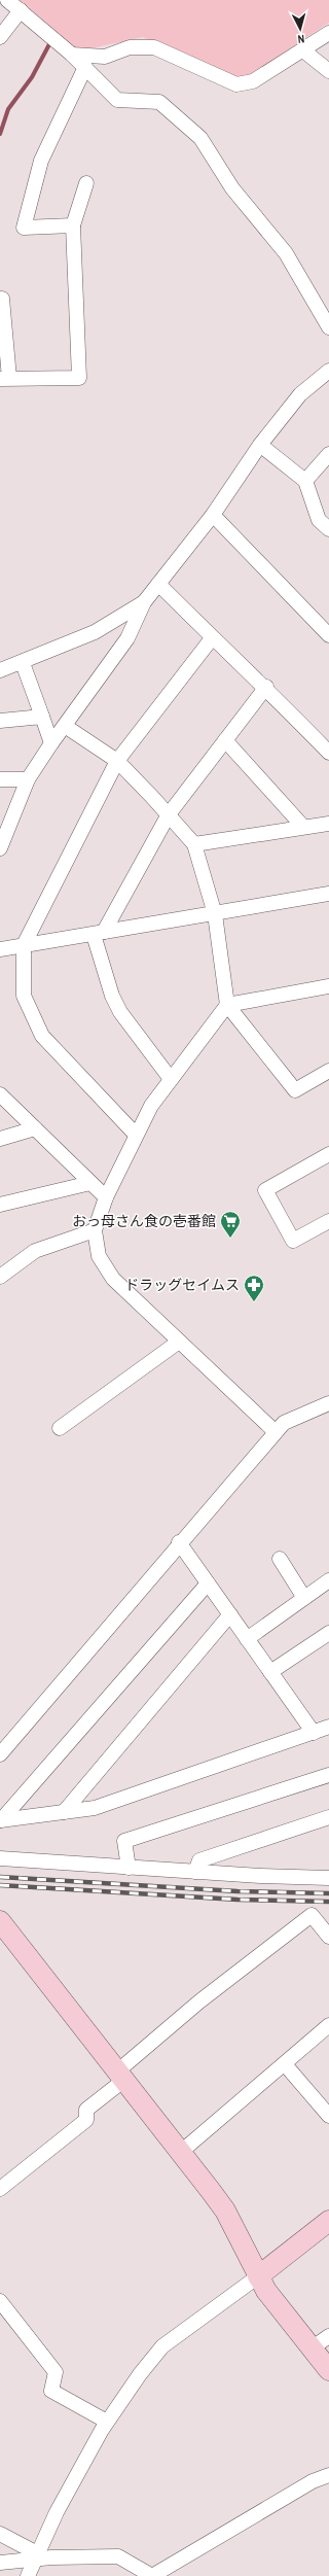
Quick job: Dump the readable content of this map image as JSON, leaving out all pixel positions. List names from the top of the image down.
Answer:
{
  "places": {
    "supermarket": ["おっ母さん食の壱番館"],
    "pharmacy": ["ドラッグセイムス"]
  },
  "north": "bottom"
}
